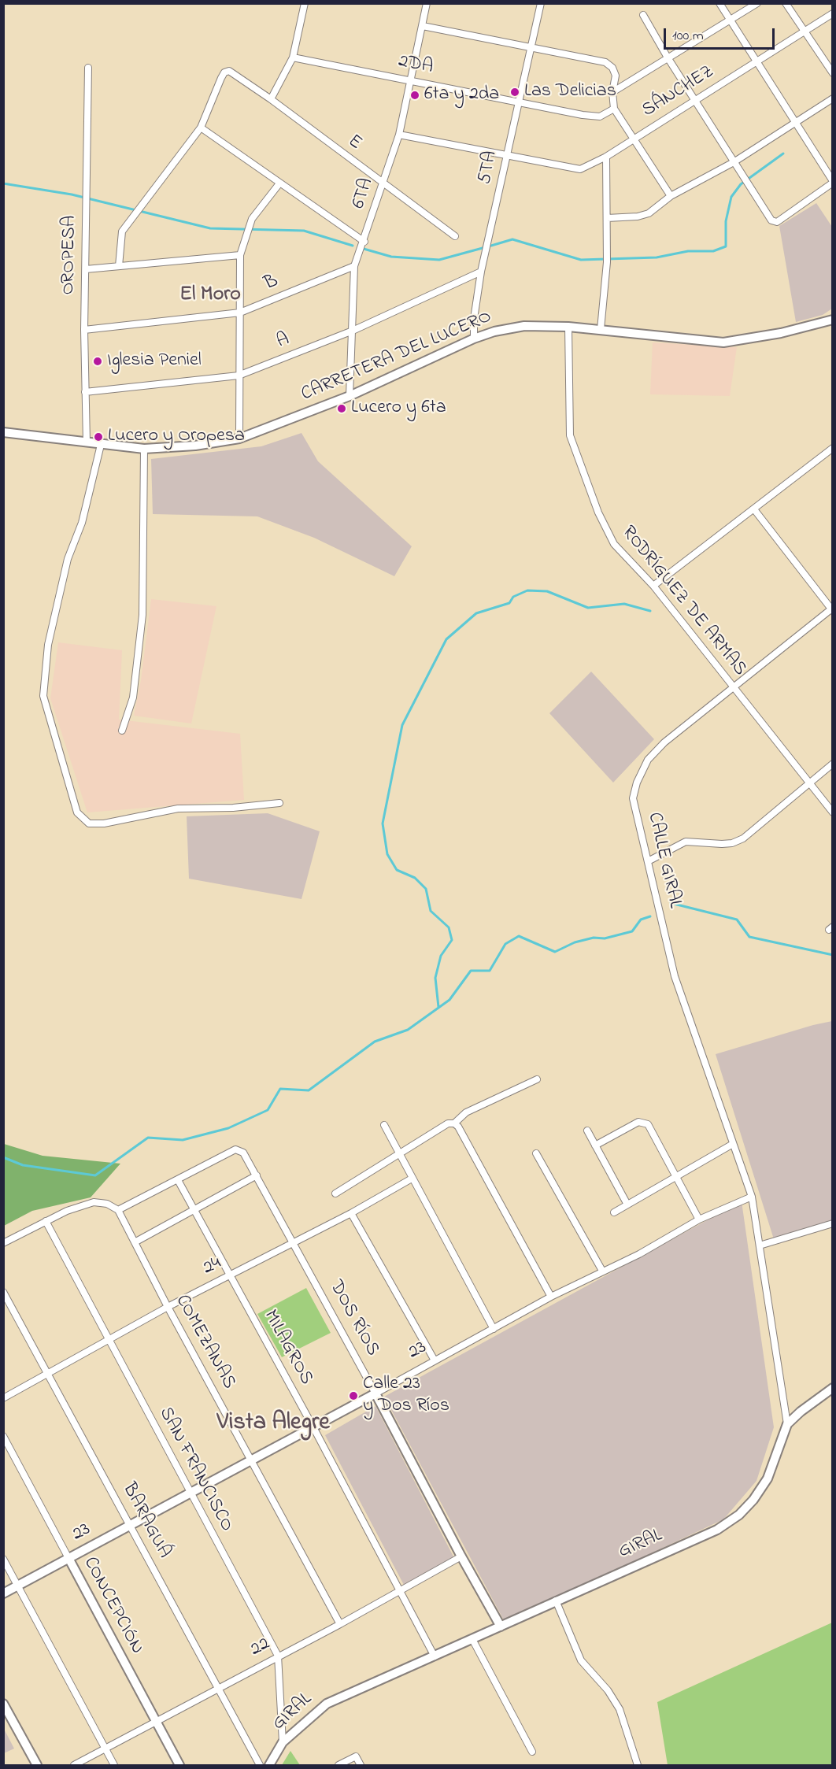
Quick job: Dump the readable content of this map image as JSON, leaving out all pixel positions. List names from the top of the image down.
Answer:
{
  "streets": {
    "street": [
      "2DA",
      "SÁNCHEZ",
      "E",
      "5TA",
      "6TA",
      "OROPESA",
      "B",
      "A",
      "CARRETERA DEL LUCERO",
      "RODRÍGUEZ DE ARMAS",
      "CALLE GIRAL",
      "24",
      "DOS RÍOS",
      "COMEZANAS",
      "MILAGROS",
      "23",
      "SAN FRANCISCO",
      "BARAGUÁ",
      "GIRAL",
      "CONCEPCIÓN",
      "22"
    ]
  },
  "crossings": [
    ["2DA", "5TA"],
    ["2DA", "6TA"],
    ["SÁNCHEZ", "5TA"],
    ["E", "6TA"],
    ["5TA", "A"],
    ["5TA", "CARRETERA DEL LUCERO"],
    ["6TA", "B"],
    ["6TA", "A"],
    ["6TA", "CARRETERA DEL LUCERO"],
    ["OROPESA", "B"],
    ["OROPESA", "A"],
    ["OROPESA", "CARRETERA DEL LUCERO"],
    ["CARRETERA DEL LUCERO", "RODRÍGUEZ DE ARMAS"],
    ["RODRÍGUEZ DE ARMAS", "CALLE GIRAL"],
    ["CALLE GIRAL", "23"],
    ["CALLE GIRAL", "GIRAL"],
    ["24", "DOS RÍOS"],
    ["24", "COMEZANAS"],
    ["24", "MILAGROS"],
    ["24", "SAN FRANCISCO"],
    ["24", "BARAGUÁ"],
    ["DOS RÍOS", "MILAGROS"],
    ["DOS RÍOS", "23"],
    ["DOS RÍOS", "GIRAL"],
    ["DOS RÍOS", "22"],
    ["COMEZANAS", "23"],
    ["COMEZANAS", "22"],
    ["MILAGROS", "23"],
    ["MILAGROS", "GIRAL"],
    ["MILAGROS", "22"],
    ["23", "SAN FRANCISCO"],
    ["23", "BARAGUÁ"],
    ["23", "GIRAL"],
    ["23", "CONCEPCIÓN"],
    ["SAN FRANCISCO", "GIRAL"],
    ["SAN FRANCISCO", "22"],
    ["BARAGUÁ", "22"],
    ["CONCEPCIÓN", "22"]
  ],
  "districts": ["El Moro", "Vista Alegre"],
  "places": [
    "Las Delicias",
    "6ta y 2da",
    "Iglesia Peniel",
    "Lucero y 6ta",
    "Lucero y Oropesa",
    "Calle 23 y Dos Ríos"
  ],
  "scale_bar": "100 m"
}
